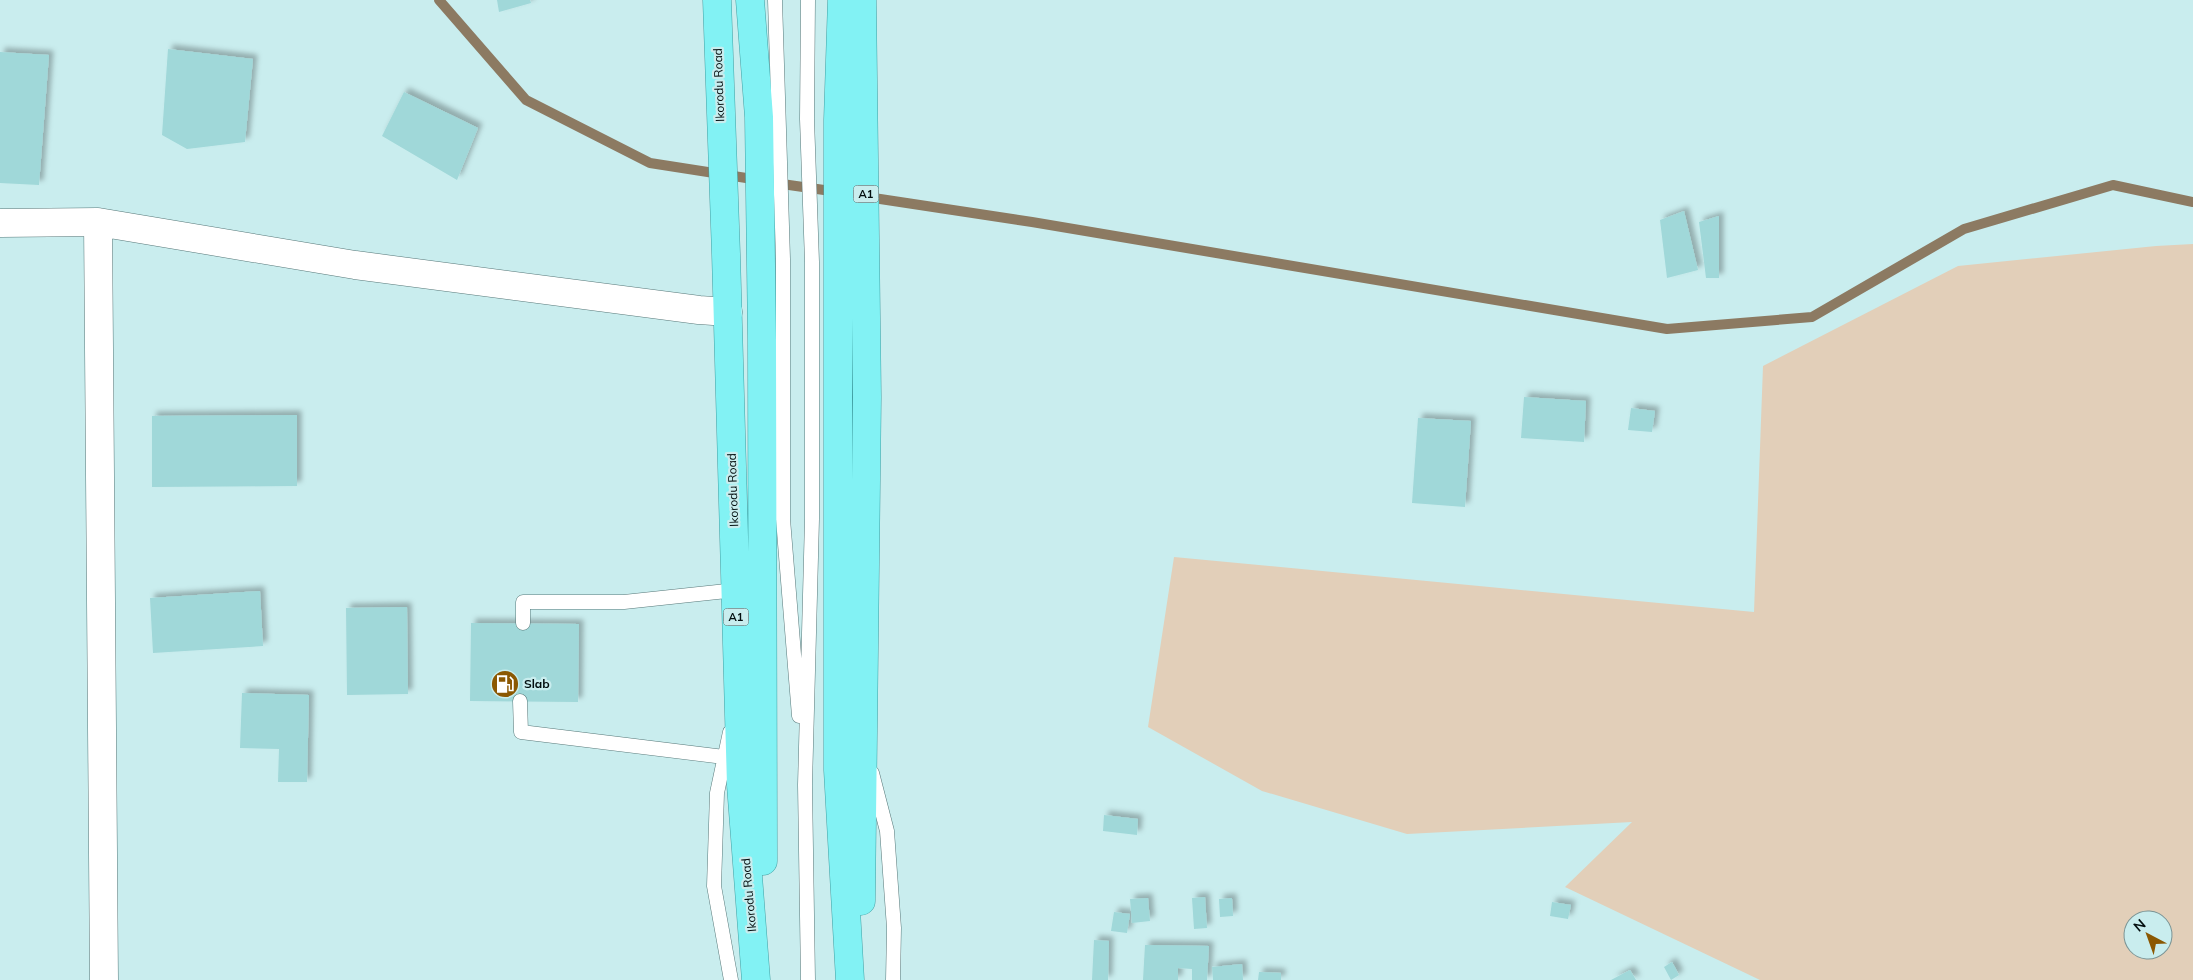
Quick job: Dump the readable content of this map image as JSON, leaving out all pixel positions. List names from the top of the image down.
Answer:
{
  "streets": {
    "highway": ["Ikorodu Road", "A1"]
  },
  "places": {
    "fuel station": ["Slab"]
  },
  "north": "top left"
}
